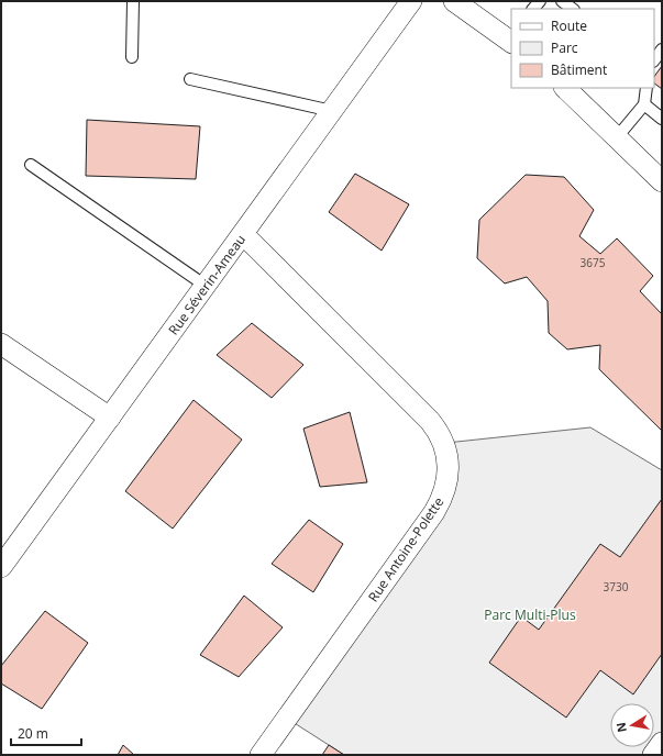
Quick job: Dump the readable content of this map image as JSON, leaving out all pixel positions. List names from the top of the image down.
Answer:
{
  "streets": {
    "street": ["Rue Séverin-Ameau", "Rue Antoine-Polette"]
  },
  "crossings": [
    ["Rue Séverin-Ameau", "Rue Antoine-Polette"]
  ],
  "parks": ["Parc Multi-Plus"],
  "house_numbers": ["3675", "3730"],
  "legend": ["Route", "Parc", "Bâtiment"],
  "scale_bar": "20 m",
  "north": "left"
}
